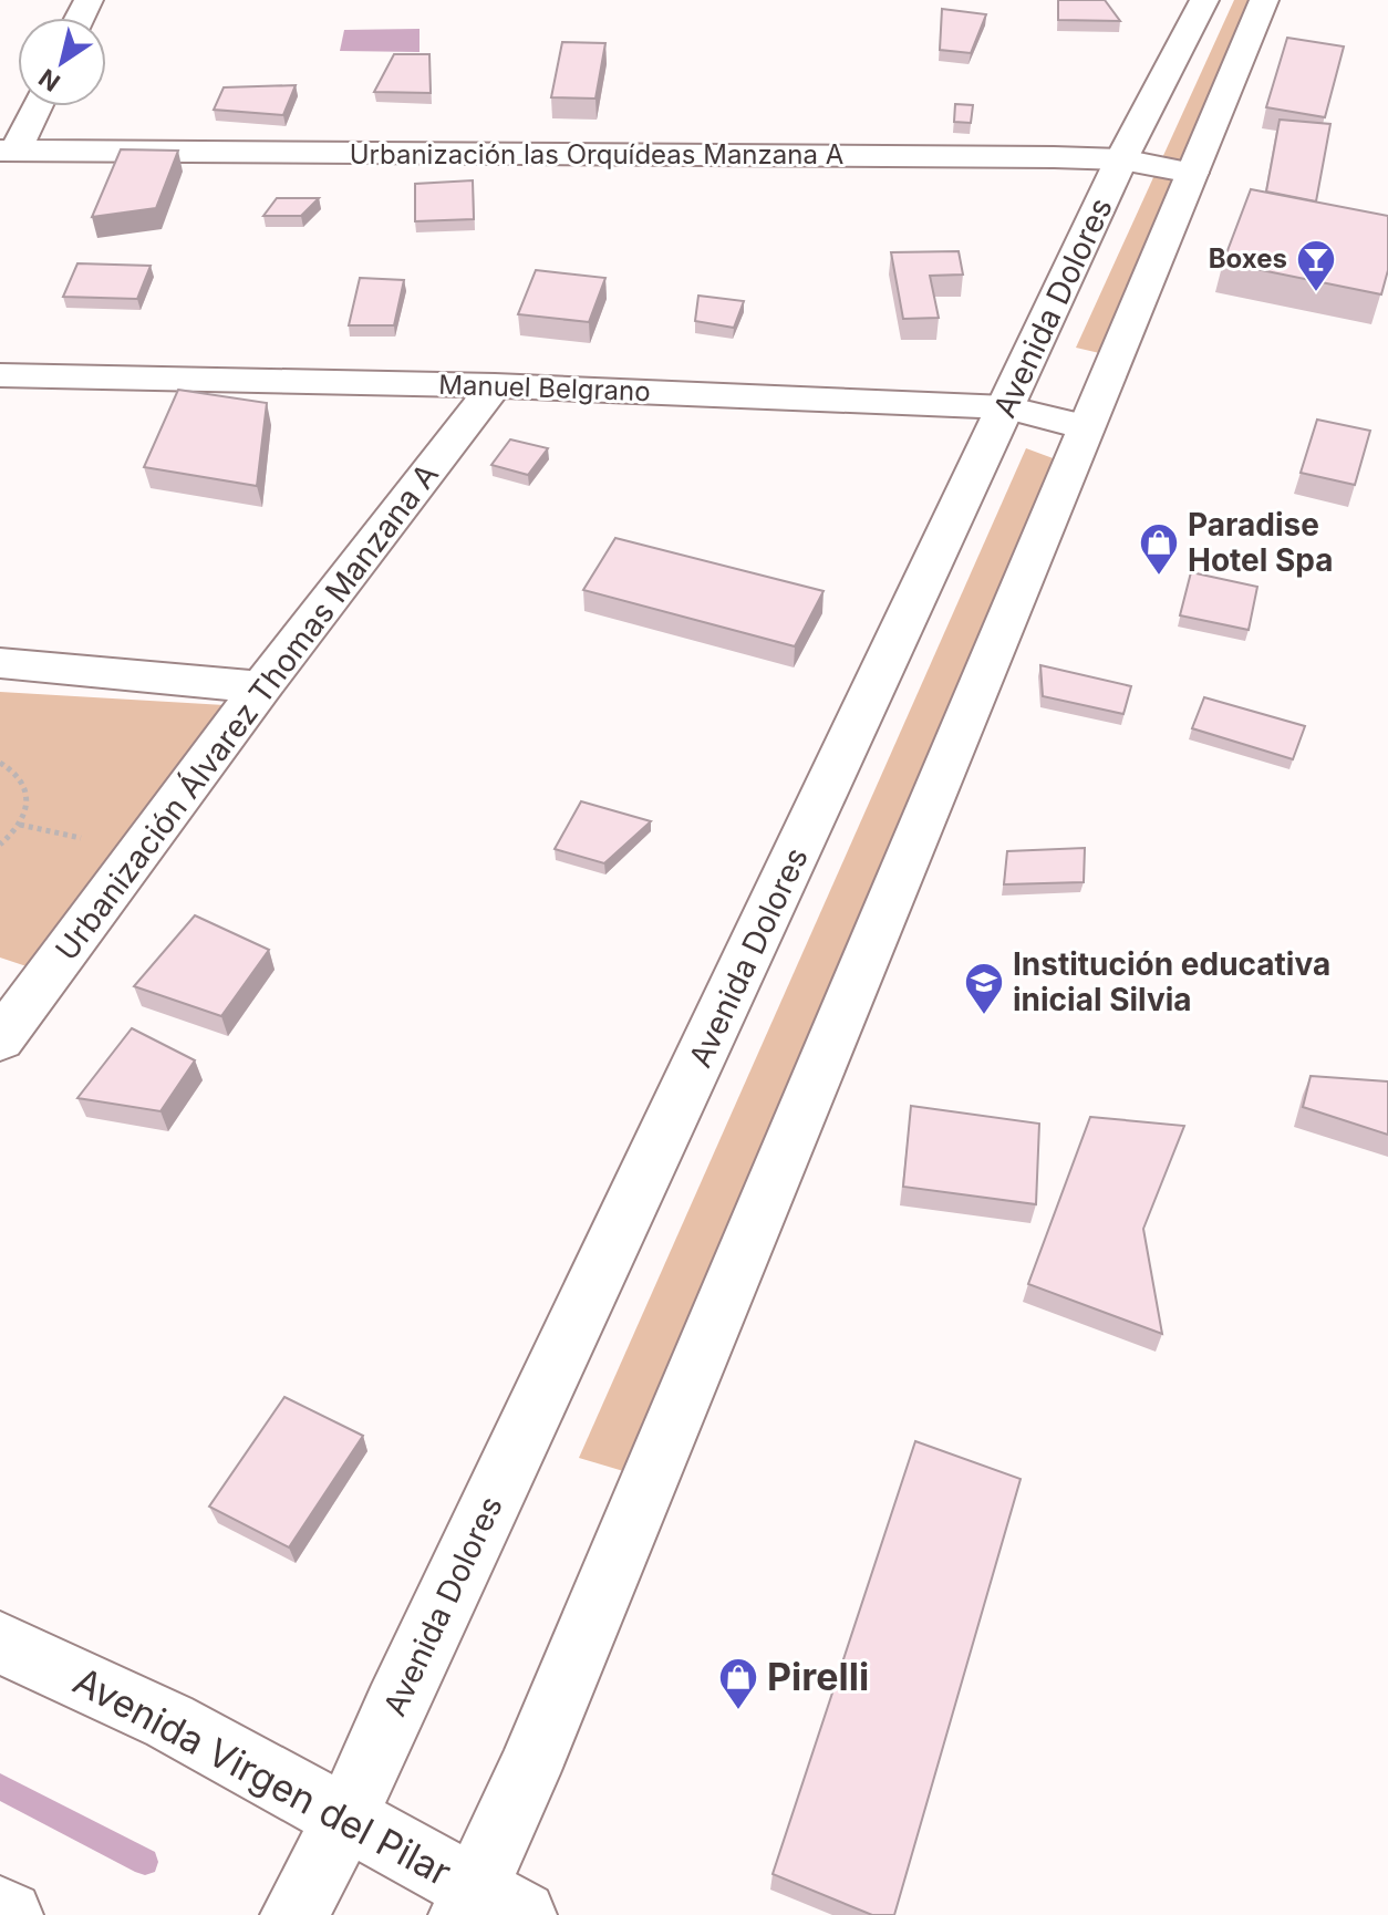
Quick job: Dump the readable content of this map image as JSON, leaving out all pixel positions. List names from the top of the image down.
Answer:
{
  "streets": {
    "main road": [
      "Urbanización las Orquídeas Manzana A",
      "Avenida Dolores",
      "Manuel Belgrano",
      "Urbanización Álvarez Thomas Manzana A",
      "Avenida Virgen del Pilar"
    ]
  },
  "crossings": [
    ["Urbanización las Orquídeas Manzana A", "Avenida Dolores"],
    ["Avenida Dolores", "Manuel Belgrano"],
    ["Avenida Dolores", "Avenida Virgen del Pilar"],
    ["Manuel Belgrano", "Urbanización Álvarez Thomas Manzana A"]
  ],
  "places": {
    "bar": ["Boxes"],
    "shop": ["Paradise Hotel Spa", "Pirelli"],
    "school or university": ["Institución educativa inicial Silvia"]
  },
  "north": "bottom left"
}
